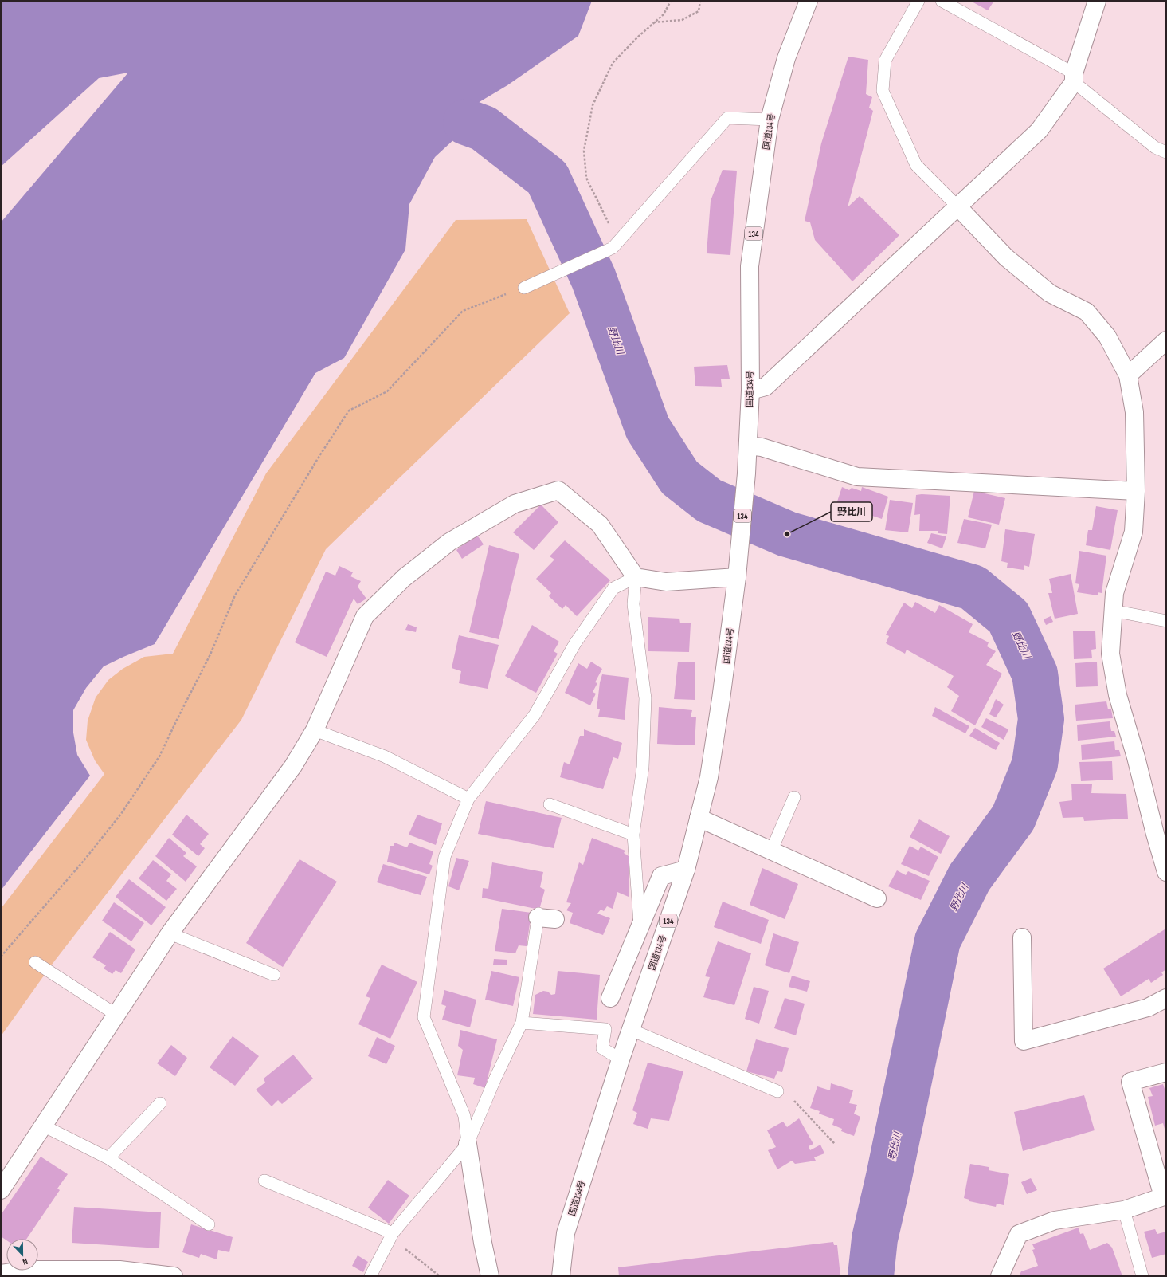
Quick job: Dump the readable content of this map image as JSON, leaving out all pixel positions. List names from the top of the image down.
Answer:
{
  "streets": {
    "main road": ["国道134号", "134"]
  },
  "water": ["野比川"],
  "places": ["野比川"],
  "north": "bottom"
}
